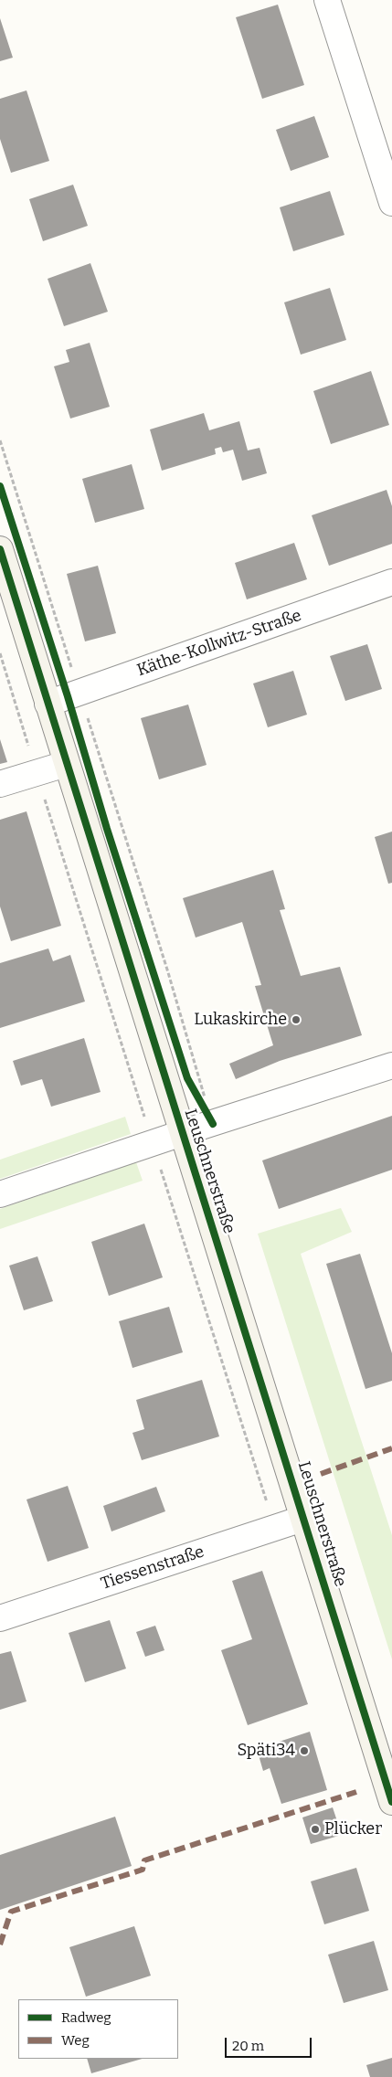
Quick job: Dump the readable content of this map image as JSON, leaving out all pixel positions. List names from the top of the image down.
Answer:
{
  "streets": {
    "main road": ["Leuschnerstraße"],
    "street": ["Käthe-Kollwitz-Straße", "Tiessenstraße"]
  },
  "crossings": [
    ["Käthe-Kollwitz-Straße", "Leuschnerstraße"],
    ["Leuschnerstraße", "Tiessenstraße"]
  ],
  "places": ["Lukaskirche", "Späti34", "Plücker"],
  "legend": ["Radweg", "Weg"],
  "scale_bar": "20 m"
}
